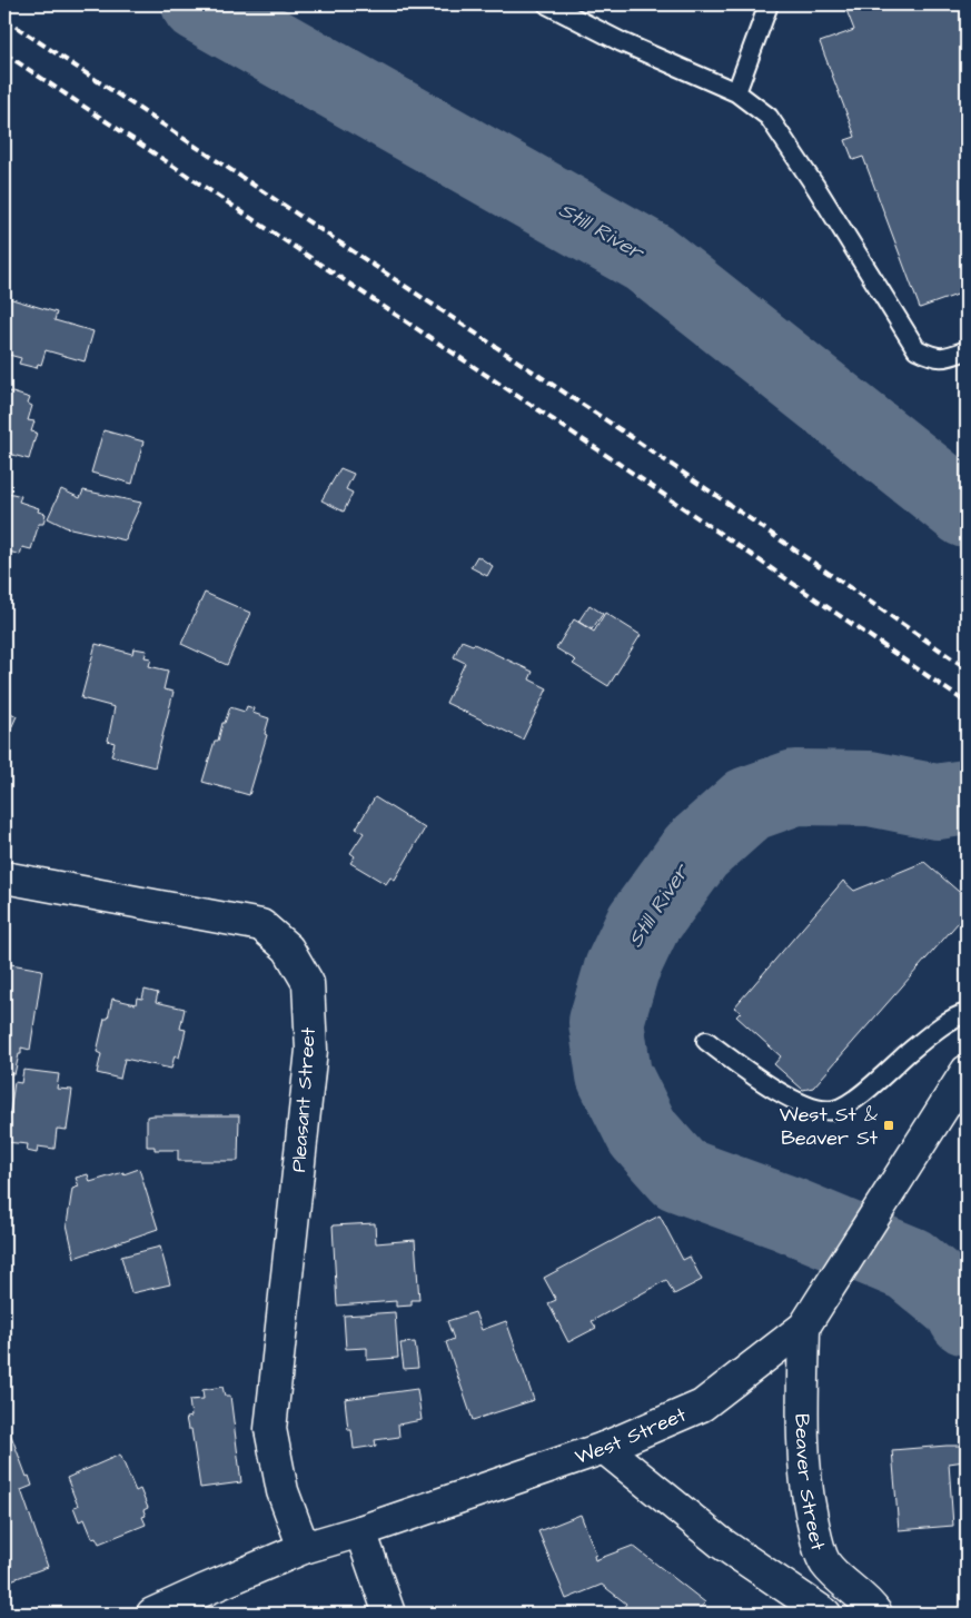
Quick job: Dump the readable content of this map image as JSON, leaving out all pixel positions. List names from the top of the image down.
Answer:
{
  "streets": {
    "main road": ["Pleasant Street", "West Street", "Beaver Street"]
  },
  "crossings": [
    ["Pleasant Street", "West Street"],
    ["West Street", "Beaver Street"]
  ],
  "water": ["Still River"],
  "places": {
    "transit": ["West St & Beaver St"]
  }
}
